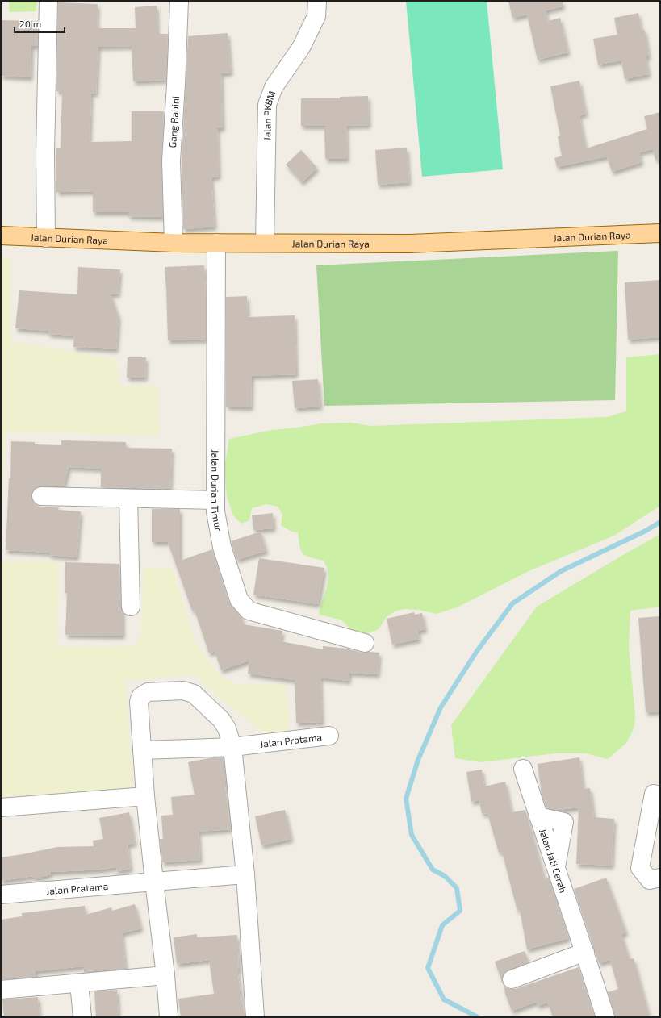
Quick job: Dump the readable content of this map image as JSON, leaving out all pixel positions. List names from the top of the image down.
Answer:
{
  "streets": {
    "main road": ["Jalan Durian Raya"],
    "street": [
      "Jalan PKBM",
      "Gang Rabini",
      "Jalan Durian Timur",
      "Jalan Pratama",
      "Jalan Jati Cerah"
    ]
  },
  "crossings": [
    ["Jalan PKBM", "Jalan Durian Raya"],
    ["Gang Rabini", "Jalan Durian Raya"],
    ["Jalan Durian Raya", "Jalan Durian Timur"]
  ],
  "scale_bar": "20 m"
}
